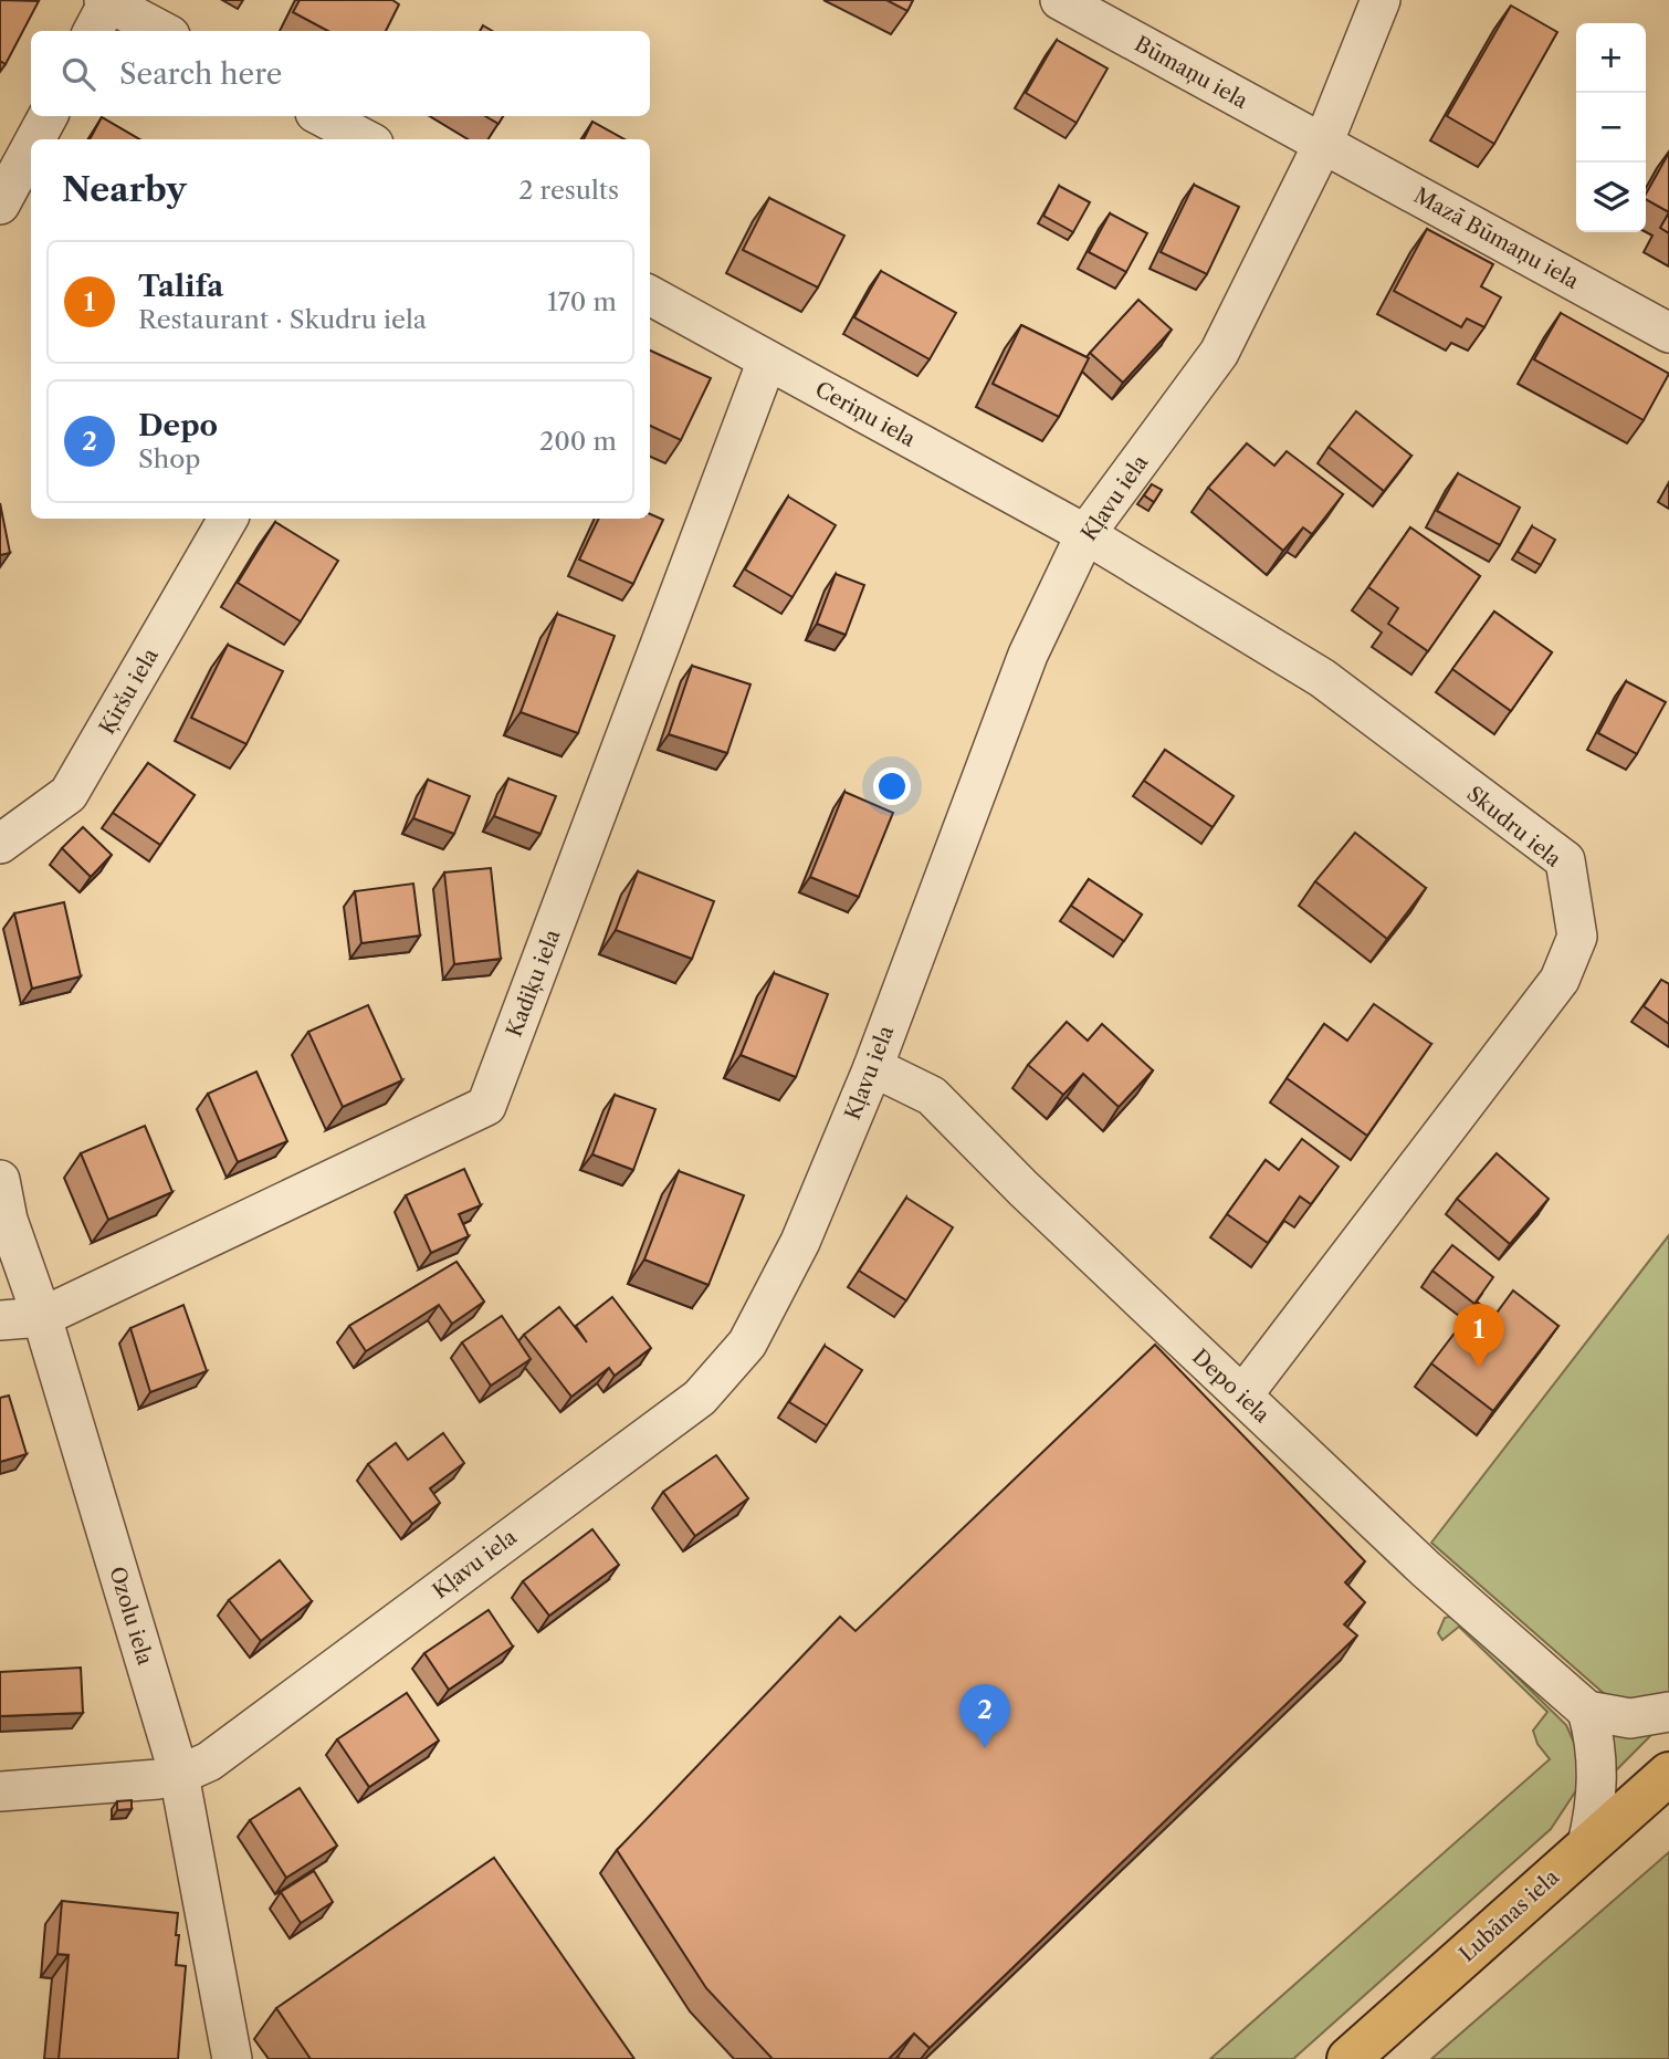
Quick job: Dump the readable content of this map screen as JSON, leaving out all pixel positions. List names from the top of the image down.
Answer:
{
  "streets": {
    "main road": ["Lubānas iela"],
    "street": [
      "Būmaņu iela",
      "Mazā Būmaņu iela",
      "Ceriņu iela",
      "Kļavu iela",
      "Ķiršu iela",
      "Skudru iela",
      "Kadiķu iela",
      "Depo iela",
      "Ozolu iela"
    ]
  },
  "crossings": [
    ["Būmaņu iela", "Mazā Būmaņu iela"],
    ["Būmaņu iela", "Kļavu iela"],
    ["Mazā Būmaņu iela", "Kļavu iela"],
    ["Ceriņu iela", "Kļavu iela"],
    ["Ceriņu iela", "Skudru iela"],
    ["Ceriņu iela", "Kadiķu iela"],
    ["Kļavu iela", "Skudru iela"],
    ["Kļavu iela", "Depo iela"],
    ["Kļavu iela", "Ozolu iela"],
    ["Skudru iela", "Depo iela"],
    ["Kadiķu iela", "Ozolu iela"]
  ],
  "page": {
    "map_buttons": ["+", "−"],
    "search": "Search here",
    "heading": ["Nearby", "2 results"],
    "list": [
      {
        "mark": "1",
        "name": "Talifa",
        "note": "Restaurant · Skudru iela",
        "value": "170 m"
      },
      {
        "mark": "2",
        "name": "Depo",
        "note": "Shop",
        "value": "200 m"
      }
    ],
    "pins": ["1", "2"]
  }
}
